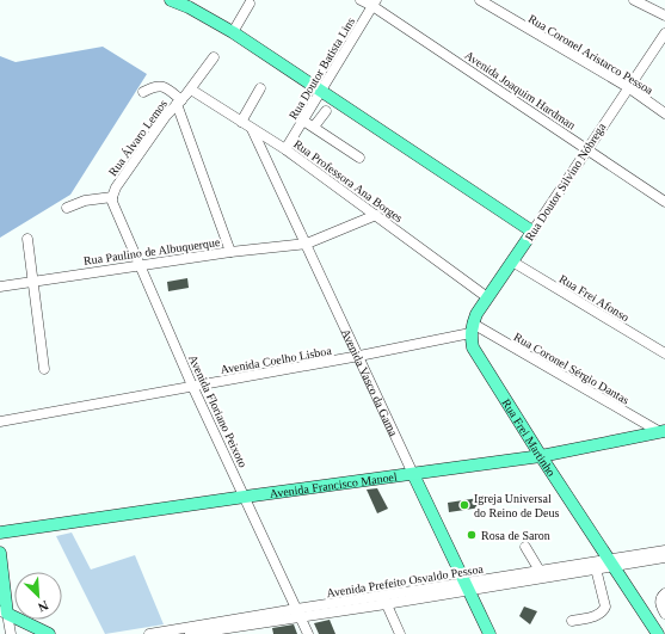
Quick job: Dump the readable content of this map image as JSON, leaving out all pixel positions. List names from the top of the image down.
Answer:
{
  "streets": {
    "main road": [
      "Rua Doutor Silvino Nóbrega",
      "Avenida Vasco da Gama",
      "Rua Frei Martinho",
      "Avenida Francisco Manoel"
    ],
    "street": [
      "Rua Coronel Aristarco Pessoa",
      "Rua Doutor Batista Lins",
      "Avenida Joaquim Hardman",
      "Rua Álvaro Lemos",
      "Rua Professora Ana Borges",
      "Rua Paulino de Albuquerque",
      "Rua Frei Afonso",
      "Avenida Coelho Lisboa",
      "Rua Coronel Sérgio Dantas",
      "Avenida Floriano Peixoto",
      "Avenida Prefeito Osvaldo Pessoa"
    ]
  },
  "crossings": [
    ["Rua Coronel Aristarco Pessoa", "Rua Doutor Silvino Nóbrega"],
    ["Rua Doutor Batista Lins", "Avenida Joaquim Hardman"],
    ["Rua Doutor Batista Lins", "Rua Professora Ana Borges"],
    ["Avenida Joaquim Hardman", "Rua Doutor Silvino Nóbrega"],
    ["Rua Álvaro Lemos", "Rua Professora Ana Borges"],
    ["Rua Álvaro Lemos", "Avenida Floriano Peixoto"],
    ["Rua Professora Ana Borges", "Rua Doutor Silvino Nóbrega"],
    ["Rua Professora Ana Borges", "Rua Paulino de Albuquerque"],
    ["Rua Professora Ana Borges", "Avenida Vasco da Gama"],
    ["Rua Doutor Silvino Nóbrega", "Rua Frei Afonso"],
    ["Rua Doutor Silvino Nóbrega", "Avenida Coelho Lisboa"],
    ["Rua Doutor Silvino Nóbrega", "Rua Coronel Sérgio Dantas"],
    ["Rua Doutor Silvino Nóbrega", "Rua Frei Martinho"],
    ["Rua Paulino de Albuquerque", "Avenida Vasco da Gama"],
    ["Rua Paulino de Albuquerque", "Avenida Floriano Peixoto"],
    ["Avenida Coelho Lisboa", "Rua Coronel Sérgio Dantas"],
    ["Avenida Coelho Lisboa", "Avenida Vasco da Gama"],
    ["Avenida Coelho Lisboa", "Avenida Floriano Peixoto"],
    ["Avenida Coelho Lisboa", "Rua Frei Martinho"],
    ["Rua Coronel Sérgio Dantas", "Rua Frei Martinho"],
    ["Rua Coronel Sérgio Dantas", "Avenida Francisco Manoel"],
    ["Avenida Vasco da Gama", "Avenida Francisco Manoel"],
    ["Avenida Vasco da Gama", "Avenida Prefeito Osvaldo Pessoa"],
    ["Avenida Floriano Peixoto", "Avenida Francisco Manoel"],
    ["Avenida Floriano Peixoto", "Avenida Prefeito Osvaldo Pessoa"],
    ["Rua Frei Martinho", "Avenida Francisco Manoel"],
    ["Rua Frei Martinho", "Avenida Prefeito Osvaldo Pessoa"]
  ],
  "places": ["Igreja Universal do Reino de Deus", "Rosa de Saron"],
  "north": "bottom right"
}
